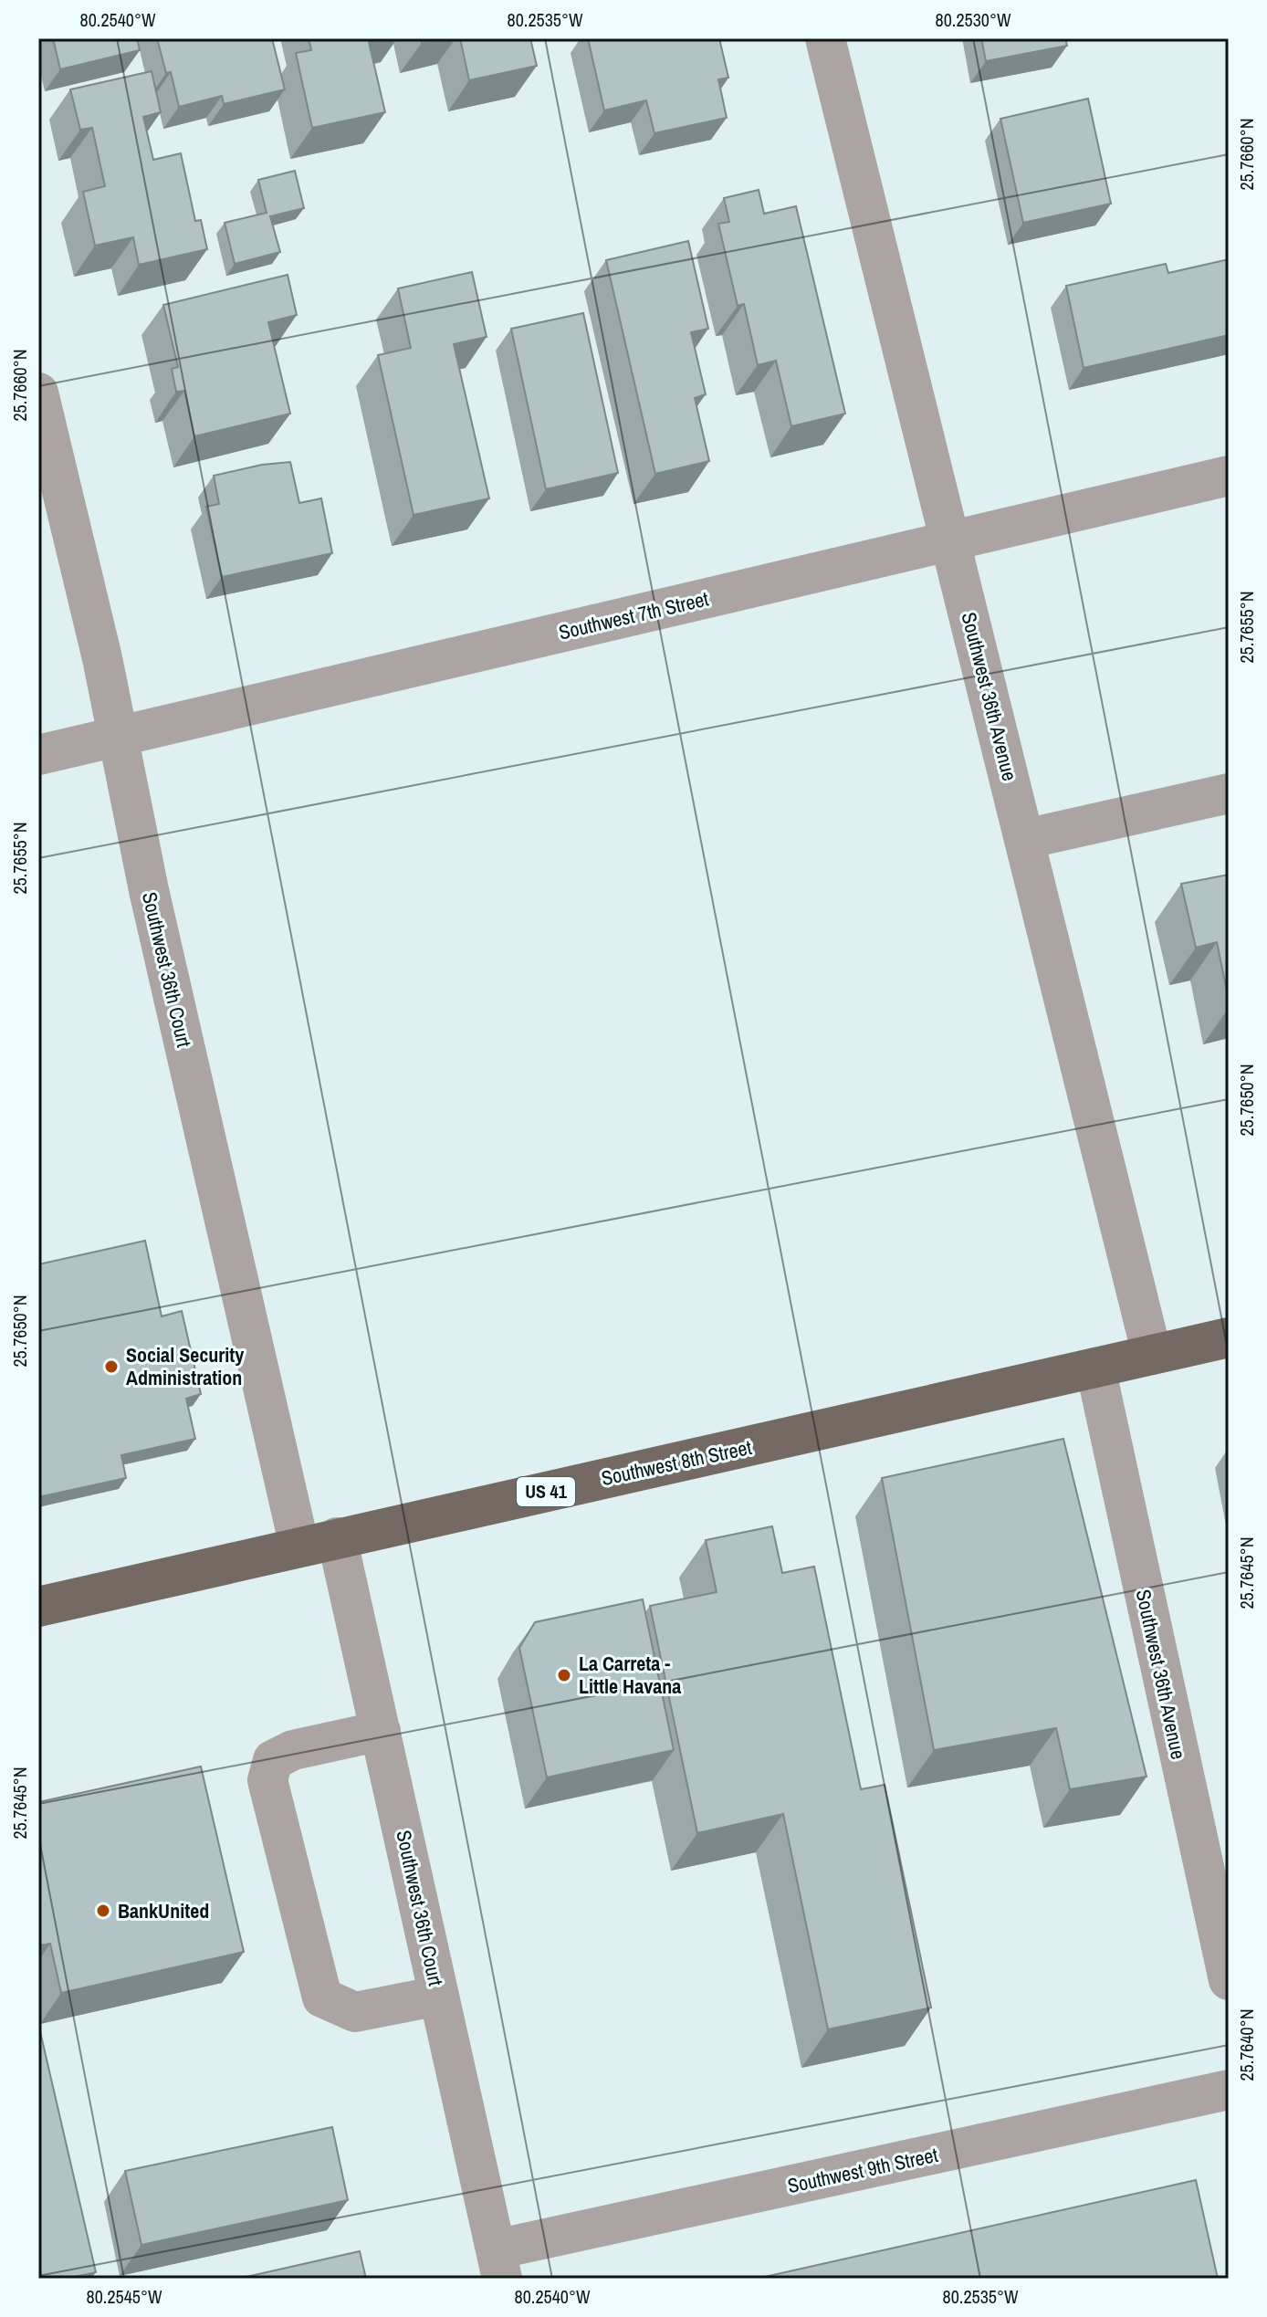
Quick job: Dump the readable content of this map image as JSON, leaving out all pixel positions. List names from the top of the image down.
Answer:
{
  "streets": {
    "main road": ["Southwest 8th Street", "US 41"],
    "street": [
      "Southwest 7th Street",
      "Southwest 36th Avenue",
      "Southwest 36th Court",
      "Southwest 9th Street"
    ]
  },
  "crossings": [
    ["Southwest 7th Street", "Southwest 36th Avenue"],
    ["Southwest 7th Street", "Southwest 36th Court"],
    ["Southwest 36th Avenue", "Southwest 8th Street"],
    ["Southwest 36th Court", "Southwest 8th Street"],
    ["Southwest 36th Court", "Southwest 9th Street"]
  ],
  "places": ["Social Security Administration", "La Carreta - Little Havana", "BankUnited"],
  "coordinates": [
    "80.2540°W",
    "80.2535°W",
    "80.2530°W",
    "25.7660°N",
    "25.7655°N",
    "25.7650°N",
    "25.7645°N",
    "25.7640°N",
    "80.2545°W"
  ]
}
